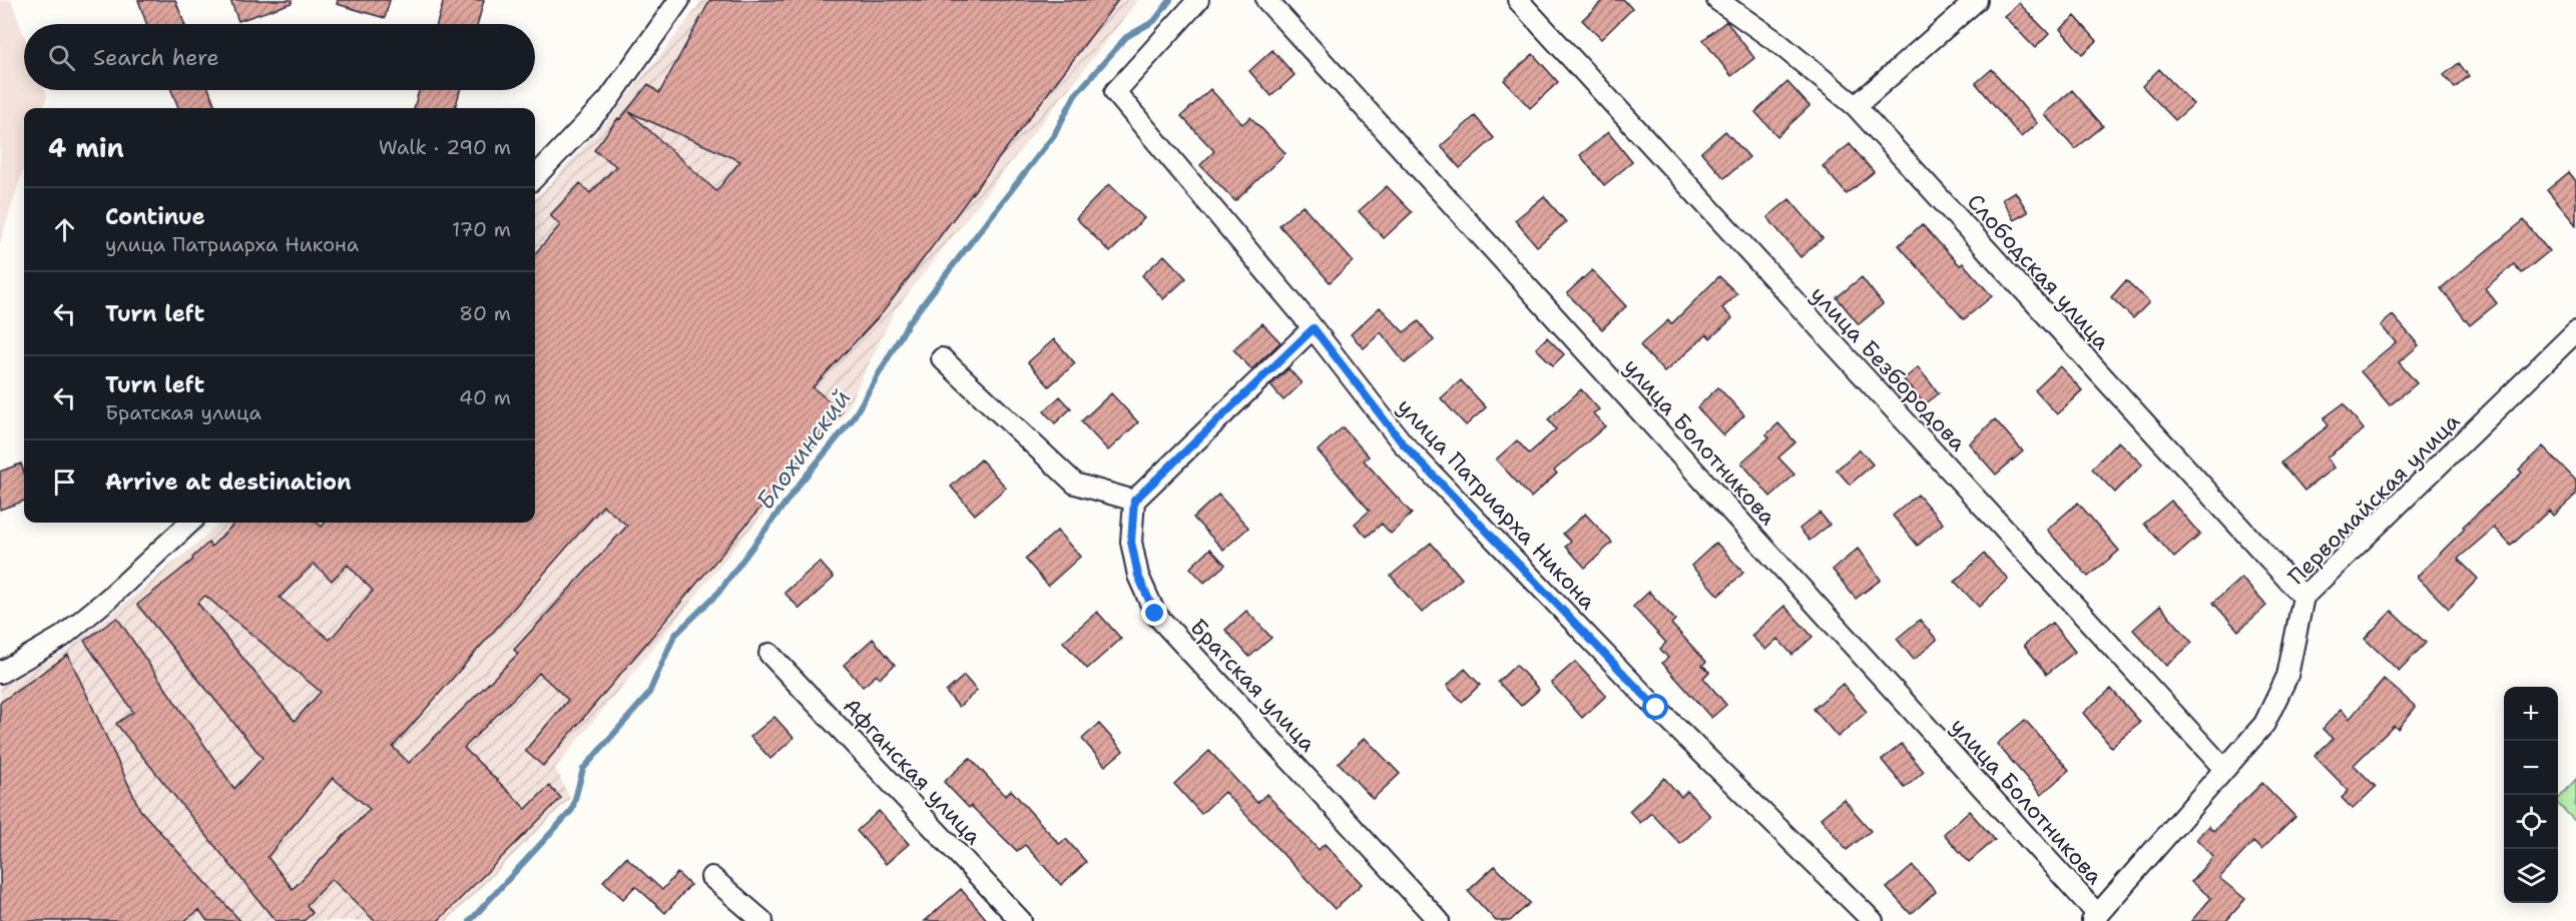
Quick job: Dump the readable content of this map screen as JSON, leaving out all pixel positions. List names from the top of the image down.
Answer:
{
  "streets": {
    "street": [
      "Слободская улица",
      "улица Безбородова",
      "улица Болотникова",
      "Первомайская улица",
      "улица Патриарха Никона",
      "Братская улица",
      "Афганская улица"
    ]
  },
  "crossings": [
    ["Слободская улица", "Первомайская улица"],
    ["улица Безбородова", "Первомайская улица"],
    ["улица Болотникова", "Первомайская улица"]
  ],
  "water": ["Блохинский"],
  "page": {
    "search": "Search here",
    "heading": ["4 min", "Walk · 290 m"],
    "list": [
      ["Continue", "улица Патриарха Никона", "170 m"],
      ["Turn left", "80 m"],
      ["Turn left", "Братская улица", "40 m"],
      "Arrive at destination"
    ],
    "map_buttons": ["+", "−"]
  }
}
